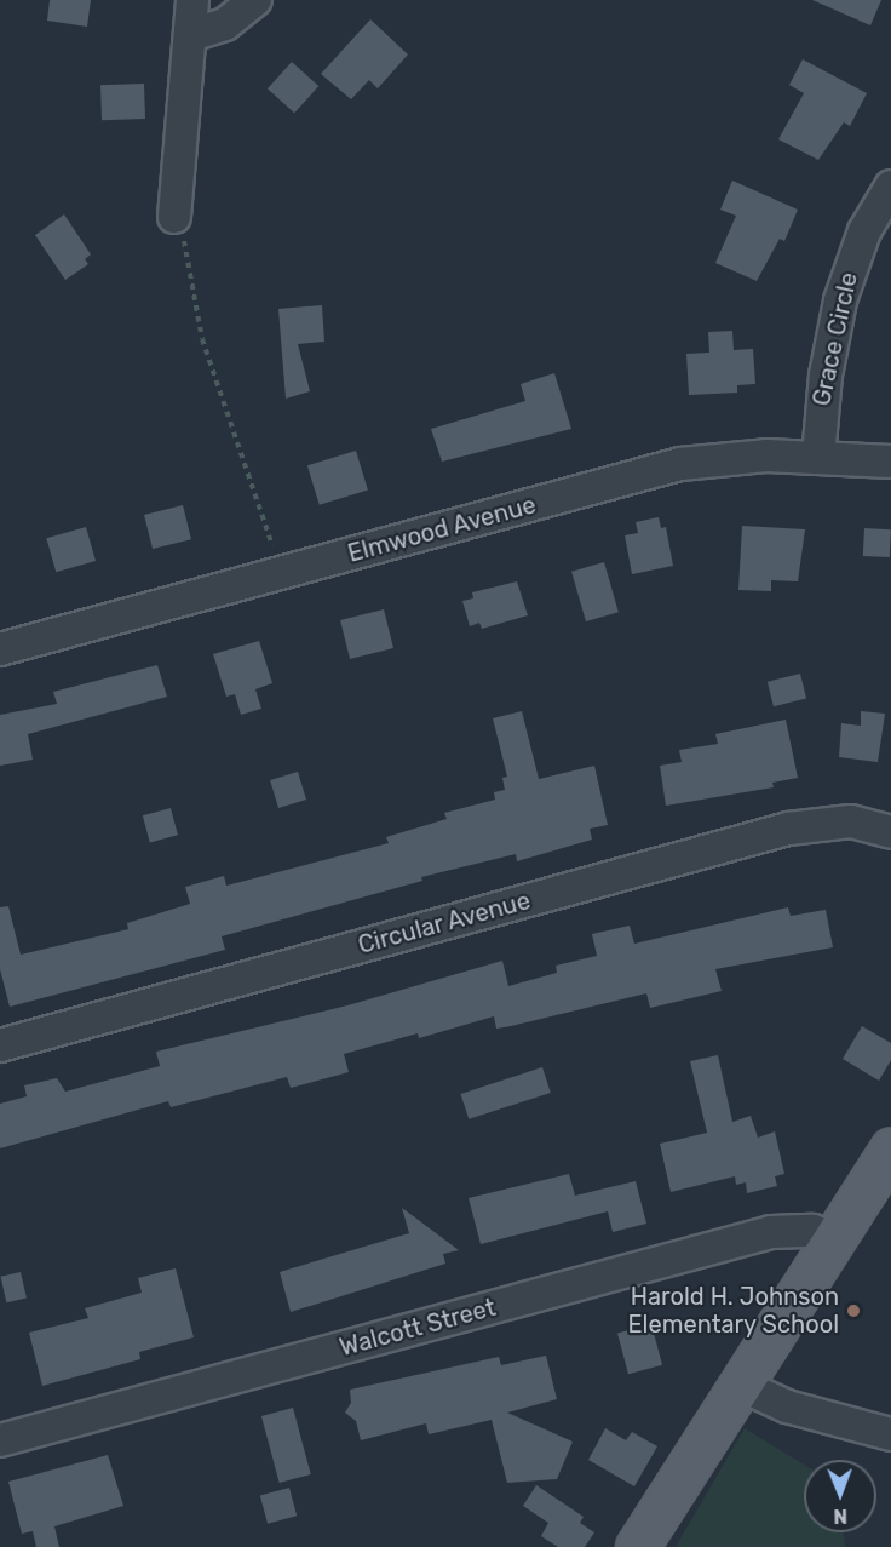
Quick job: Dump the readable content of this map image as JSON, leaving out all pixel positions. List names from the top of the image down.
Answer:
{
  "streets": {
    "street": [
      "Grace Circle",
      "Elmwood Avenue",
      "Circular Avenue",
      "Walcott Street"
    ]
  },
  "crossings": [
    ["Grace Circle", "Elmwood Avenue"]
  ],
  "places": ["Harold H. Johnson Elementary School"],
  "north": "bottom"
}
